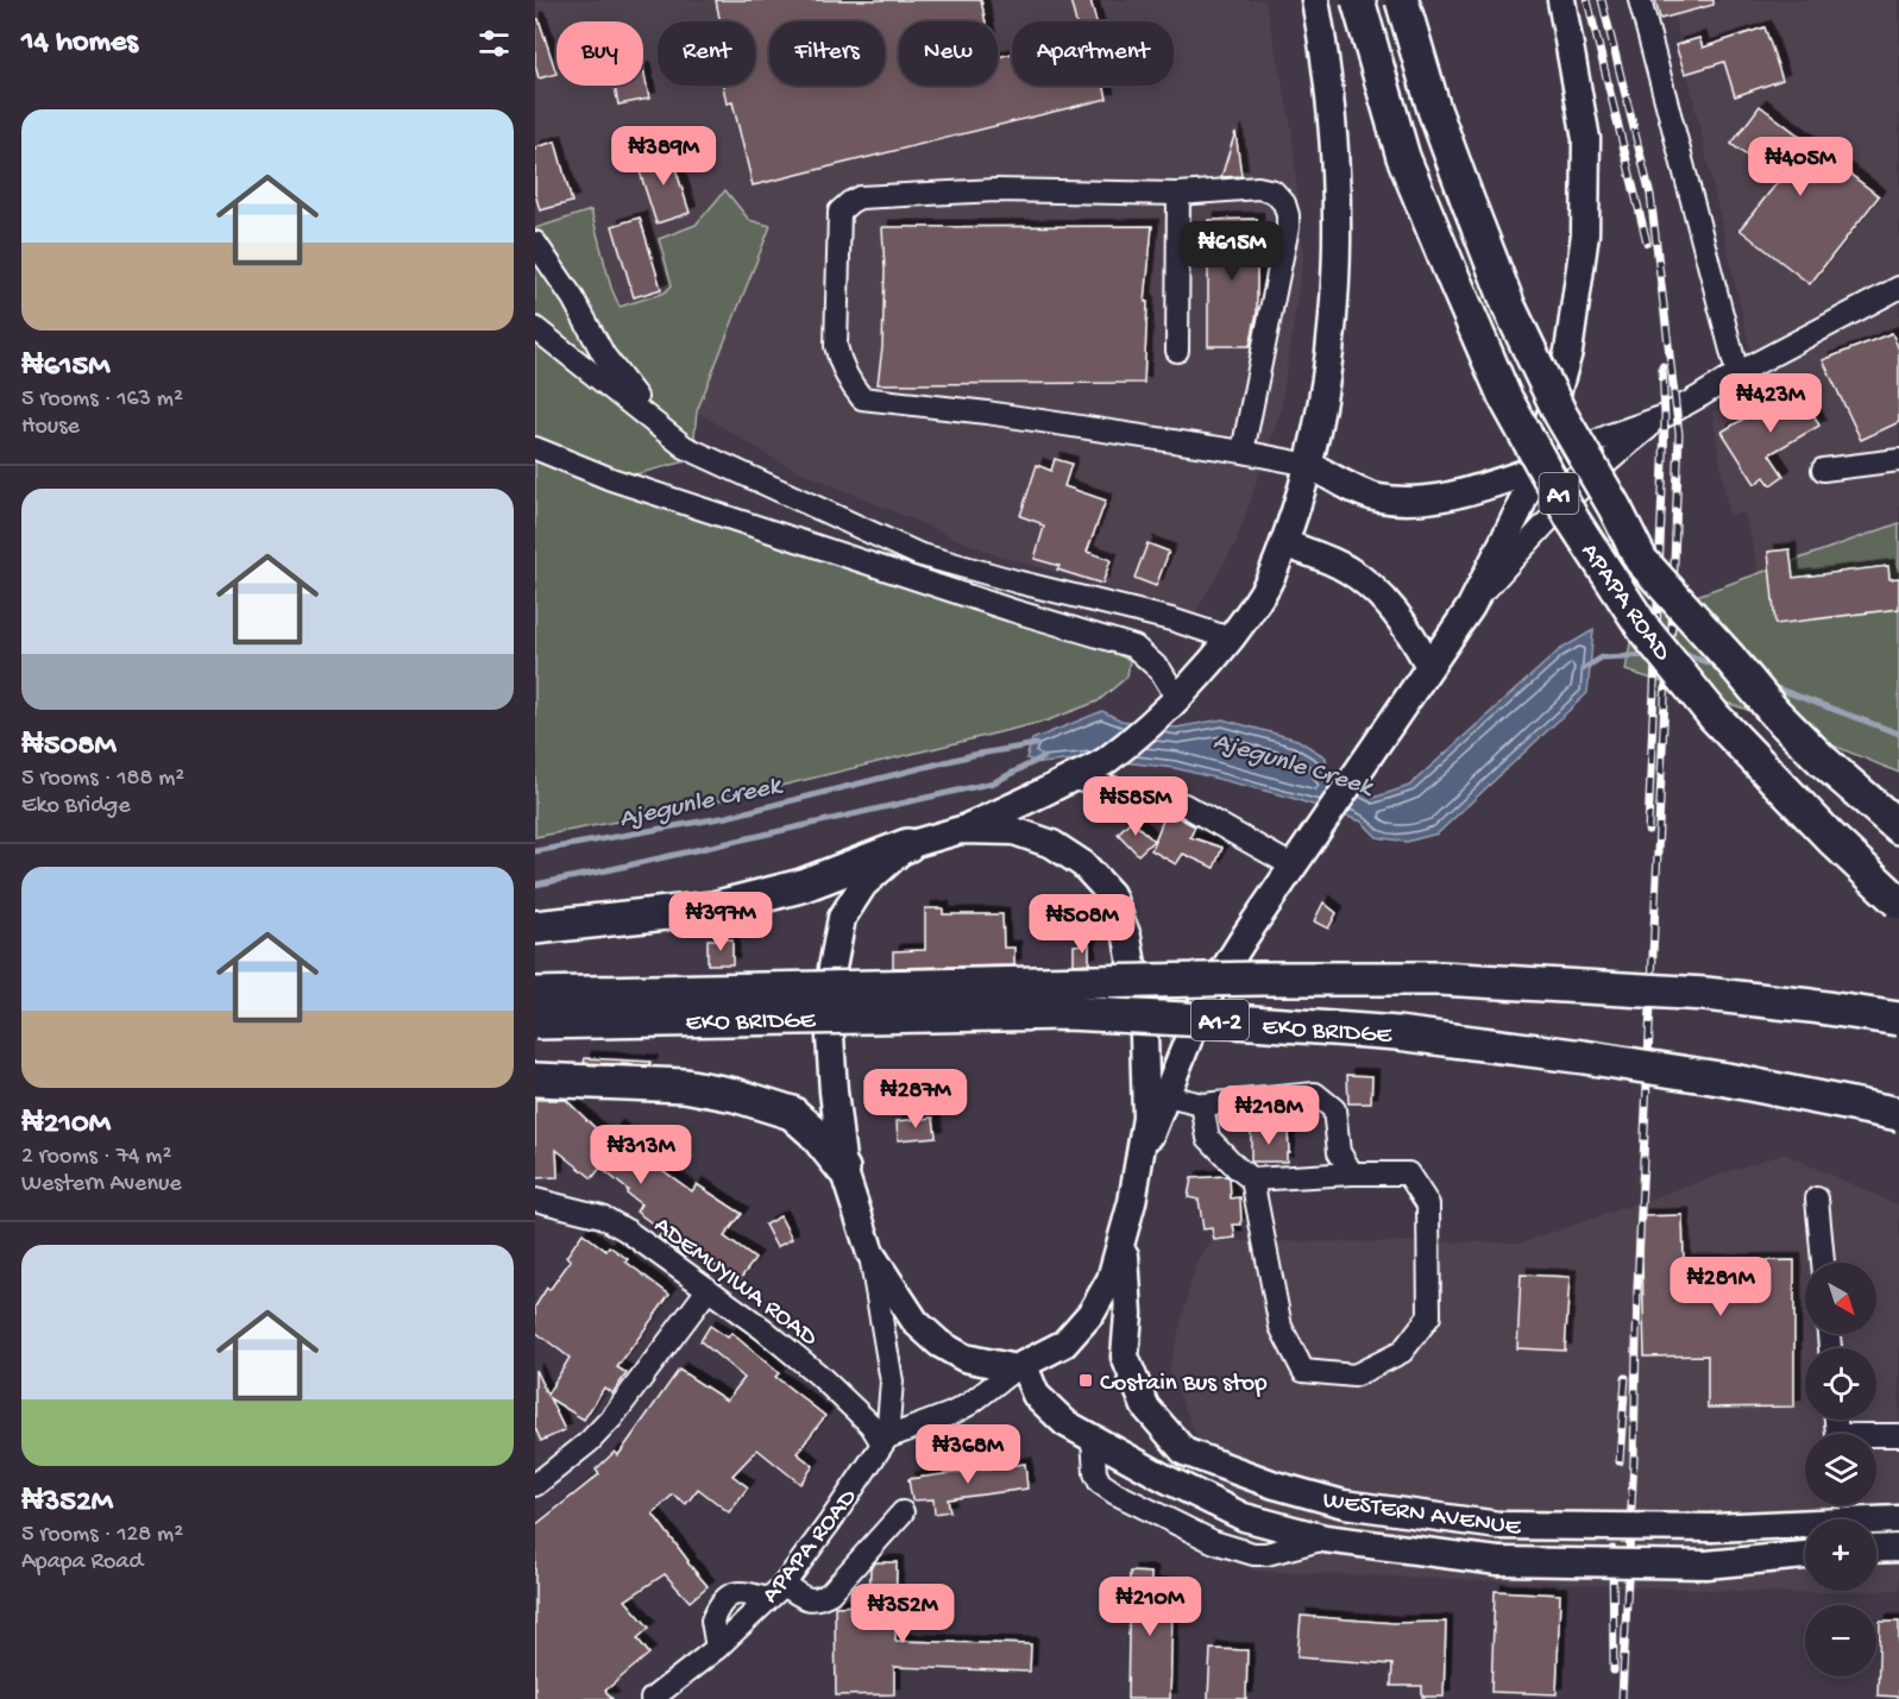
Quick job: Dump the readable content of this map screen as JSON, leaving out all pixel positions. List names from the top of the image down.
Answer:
{
  "streets": {
    "highway": [
      "A1",
      "APAPA ROAD",
      "EKO BRIDGE",
      "A1-2"
    ],
    "main road": ["WESTERN AVENUE"],
    "street": ["ADEMUYIWA ROAD"]
  },
  "crossings": [
    ["APAPA ROAD", "ADEMUYIWA ROAD"]
  ],
  "water": ["Ajegunle Creek"],
  "places": {
    "transit": ["Costain Bus stop"]
  },
  "north": "bottom right",
  "page": {
    "heading": "14 homes",
    "chip": [
      "Buy",
      "Rent",
      "Filters",
      "New",
      "Apartment"
    ],
    "list": [
      {
        "name": "₦615M",
        "note": "5 rooms · 163 m² · House"
      },
      {
        "name": "₦508M",
        "note": "5 rooms · 188 m² · Eko Bridge"
      },
      {
        "name": "₦210M",
        "note": "2 rooms · 74 m² · Western Avenue"
      },
      {
        "name": "₦352M",
        "note": "5 rooms · 128 m² · Apapa Road"
      }
    ],
    "price": [
      "₦389M",
      "₦405M",
      "₦615M",
      "₦423M",
      "₦585M",
      "₦397M",
      "₦508M",
      "₦287M",
      "₦218M",
      "₦313M",
      "₦281M",
      "₦368M",
      "₦210M",
      "₦352M"
    ],
    "map_buttons": ["+", "−"]
  }
}
